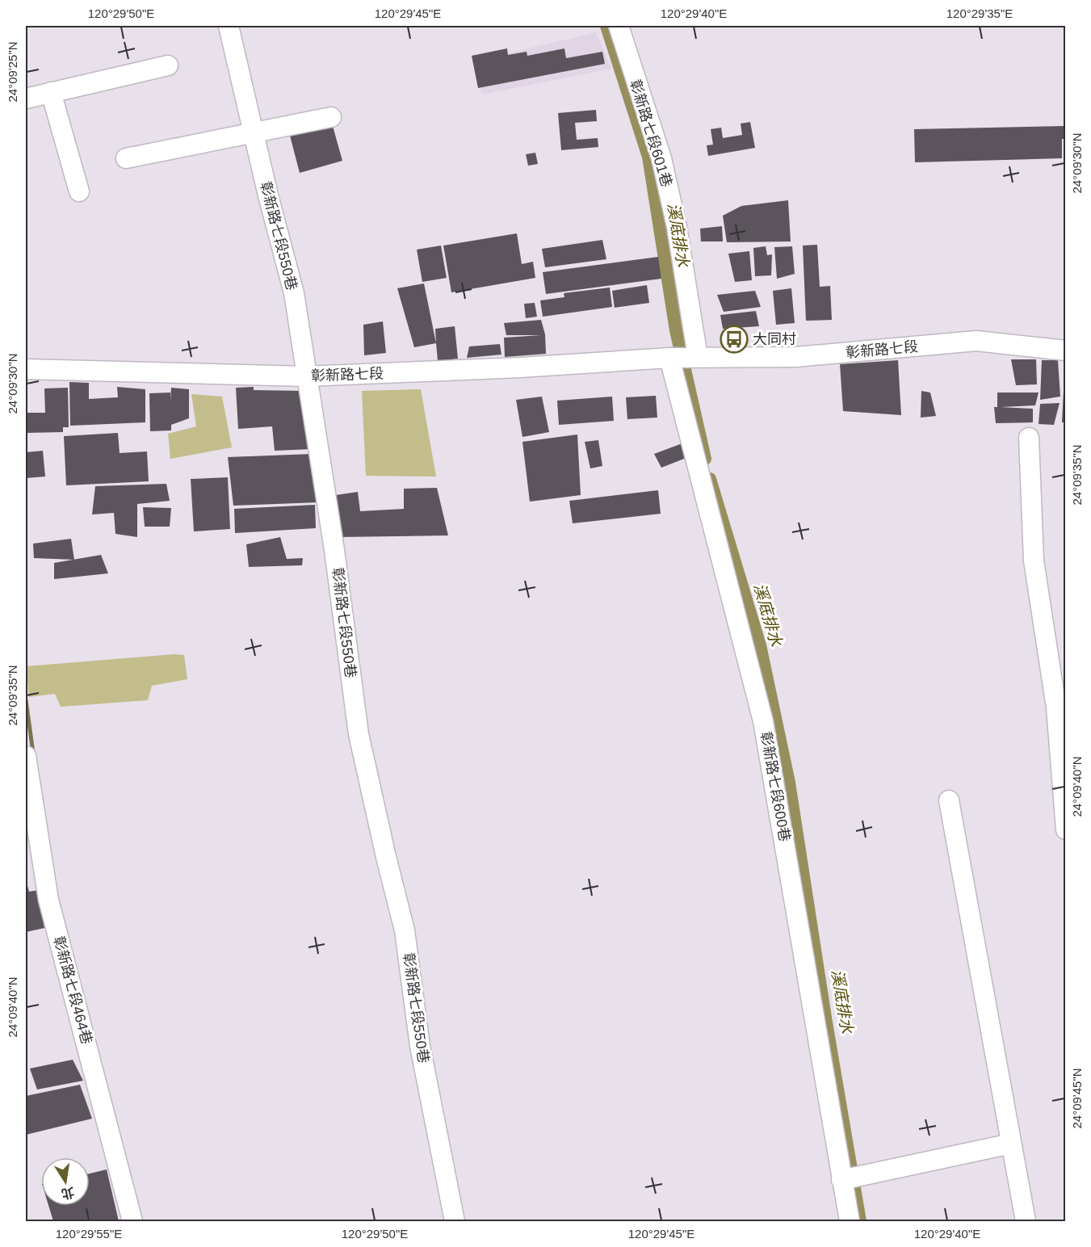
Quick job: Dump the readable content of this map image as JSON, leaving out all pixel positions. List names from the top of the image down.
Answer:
{
  "streets": {
    "street": [
      "彰新路七段601巷",
      "彰新路七段550巷",
      "彰新路七段",
      "彰新路七段600巷",
      "彰新路七段464巷"
    ]
  },
  "crossings": [
    ["彰新路七段601巷", "彰新路七段"],
    ["彰新路七段550巷", "彰新路七段"],
    ["彰新路七段", "彰新路七段600巷"]
  ],
  "water": ["溪底排水"],
  "places": {
    "bus stop": ["大同村"]
  },
  "north": "bottom",
  "coordinates": [
    "120°29'50\"E",
    "120°29'45\"E",
    "120°29'40\"E",
    "120°29'35\"E",
    "24°09'25\"N",
    "24°09'30\"N",
    "24°09'35\"N",
    "24°09'40\"N",
    "24°09'45\"N",
    "120°29'55\"E"
  ]
}
